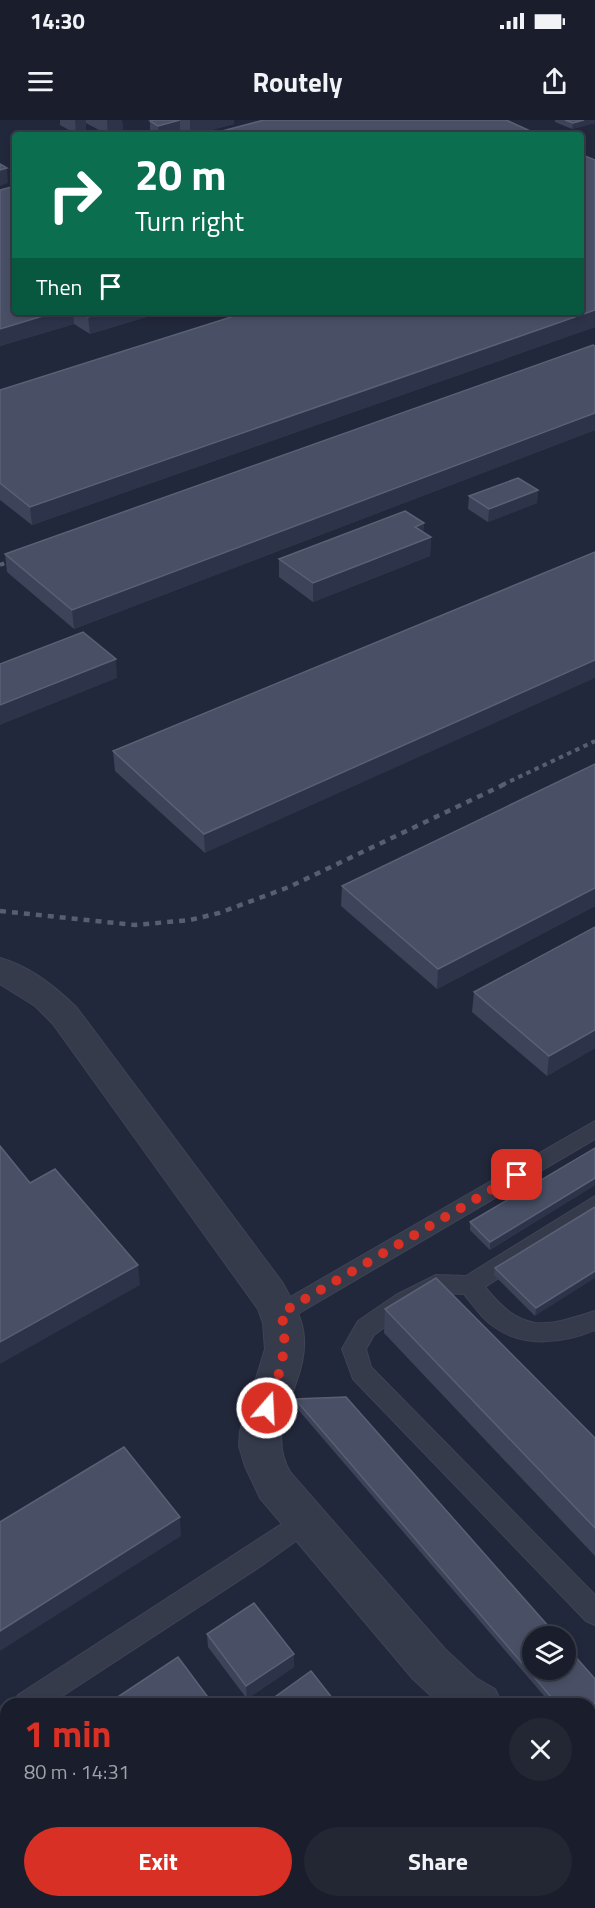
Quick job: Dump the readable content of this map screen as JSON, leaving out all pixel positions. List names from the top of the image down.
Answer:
{
  "page": {
    "status": "14:30",
    "header": "Routely",
    "turn": ["20 m", "Turn right"],
    "then": "Then",
    "heading": ["1 min", "80 m · 14:31"],
    "buttons": ["Exit", "Share"]
  }
}
